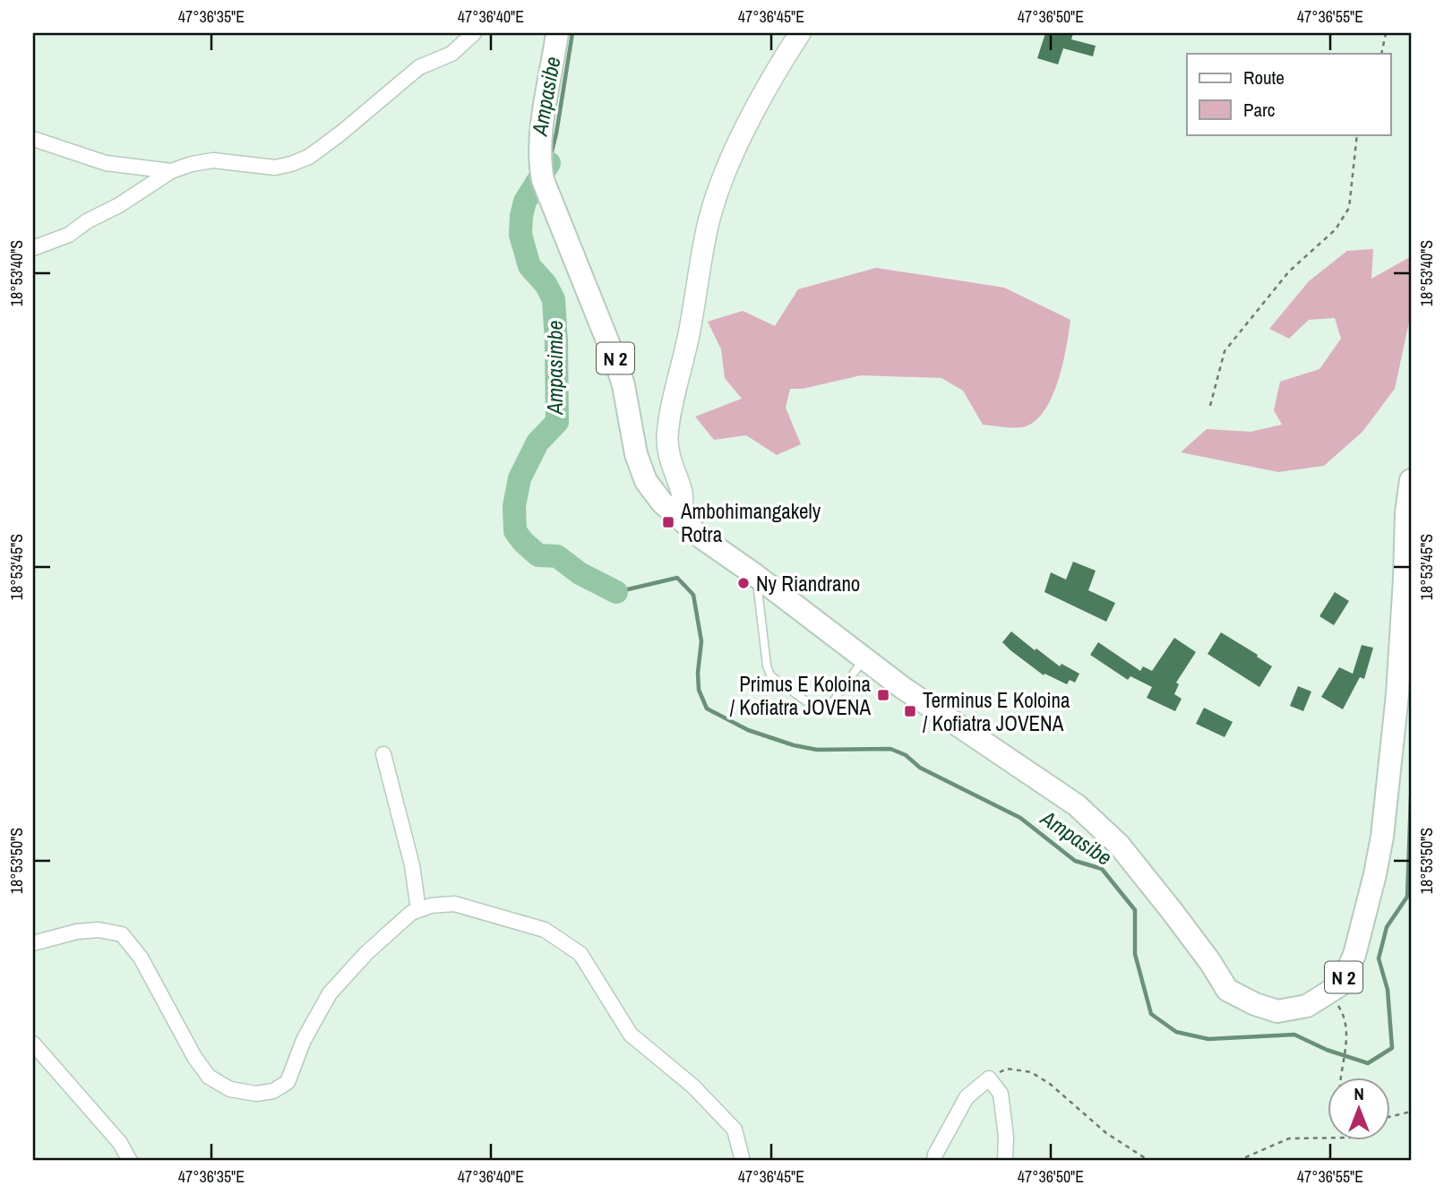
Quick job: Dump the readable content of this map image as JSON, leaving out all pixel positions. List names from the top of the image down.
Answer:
{
  "streets": {
    "main road": ["N 2"]
  },
  "water": ["Ampasibe", "Ampasimbe"],
  "places": {
    "transit": ["Ambohimangakely Rotra", "Primus E Koloina / Kofiatra JOVENA", "Terminus E Koloina / Kofiatra JOVENA"],
    "other": ["Ny Riandrano"]
  },
  "legend": ["Route", "Parc"],
  "north": "top",
  "coordinates": [
    "47°36'35\"E",
    "47°36'40\"E",
    "47°36'45\"E",
    "47°36'50\"E",
    "47°36'55\"E",
    "18°53'40\"S",
    "18°53'45\"S",
    "18°53'50\"S"
  ]
}
